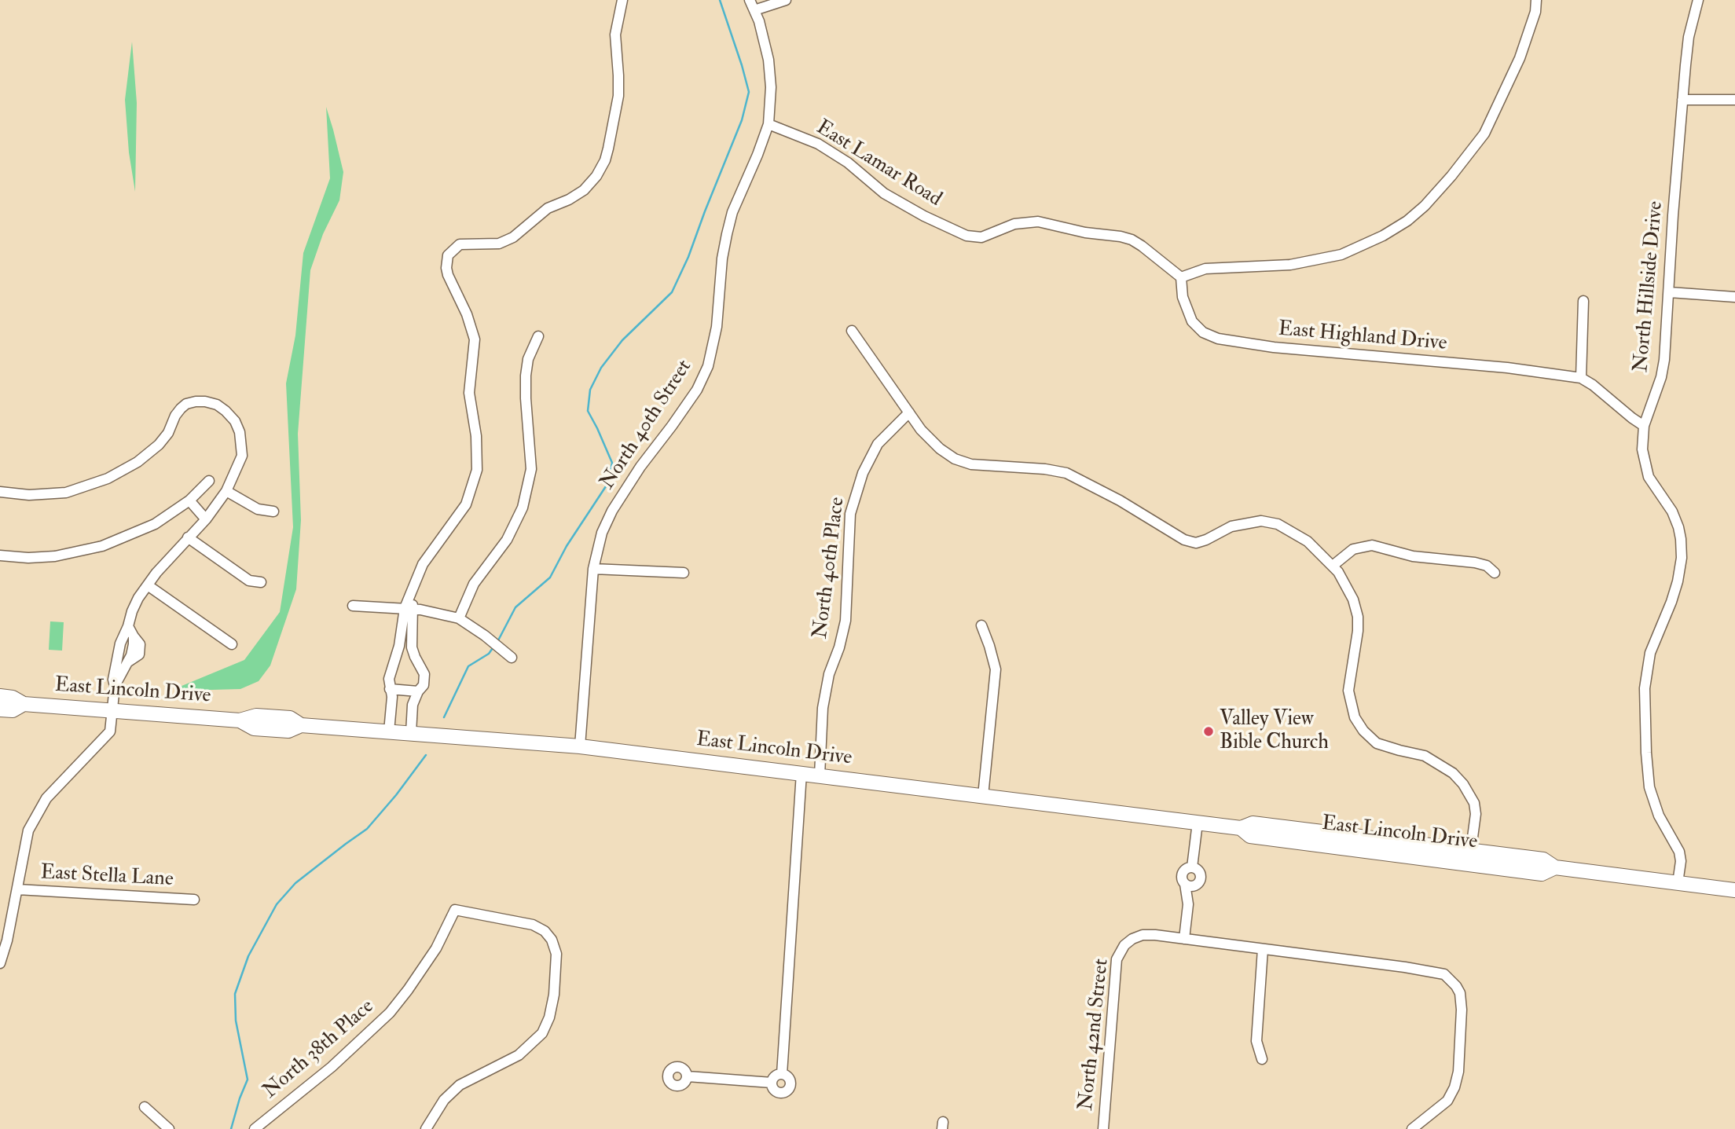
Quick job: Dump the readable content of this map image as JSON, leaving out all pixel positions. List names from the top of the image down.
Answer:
{
  "streets": {
    "main road": ["East Lincoln Drive"],
    "street": [
      "East Lamar Road",
      "North Hillside Drive",
      "East Highland Drive",
      "North 40th Street",
      "North 40th Place",
      "East Stella Lane",
      "North 42nd Street",
      "North 38th Place"
    ]
  },
  "crossings": [
    ["East Lamar Road", "East Highland Drive"],
    ["East Lamar Road", "North 40th Street"],
    ["North Hillside Drive", "East Lincoln Drive"],
    ["North 40th Street", "East Lincoln Drive"],
    ["North 40th Place", "East Lincoln Drive"]
  ],
  "places": ["Valley View Bible Church"]
}
